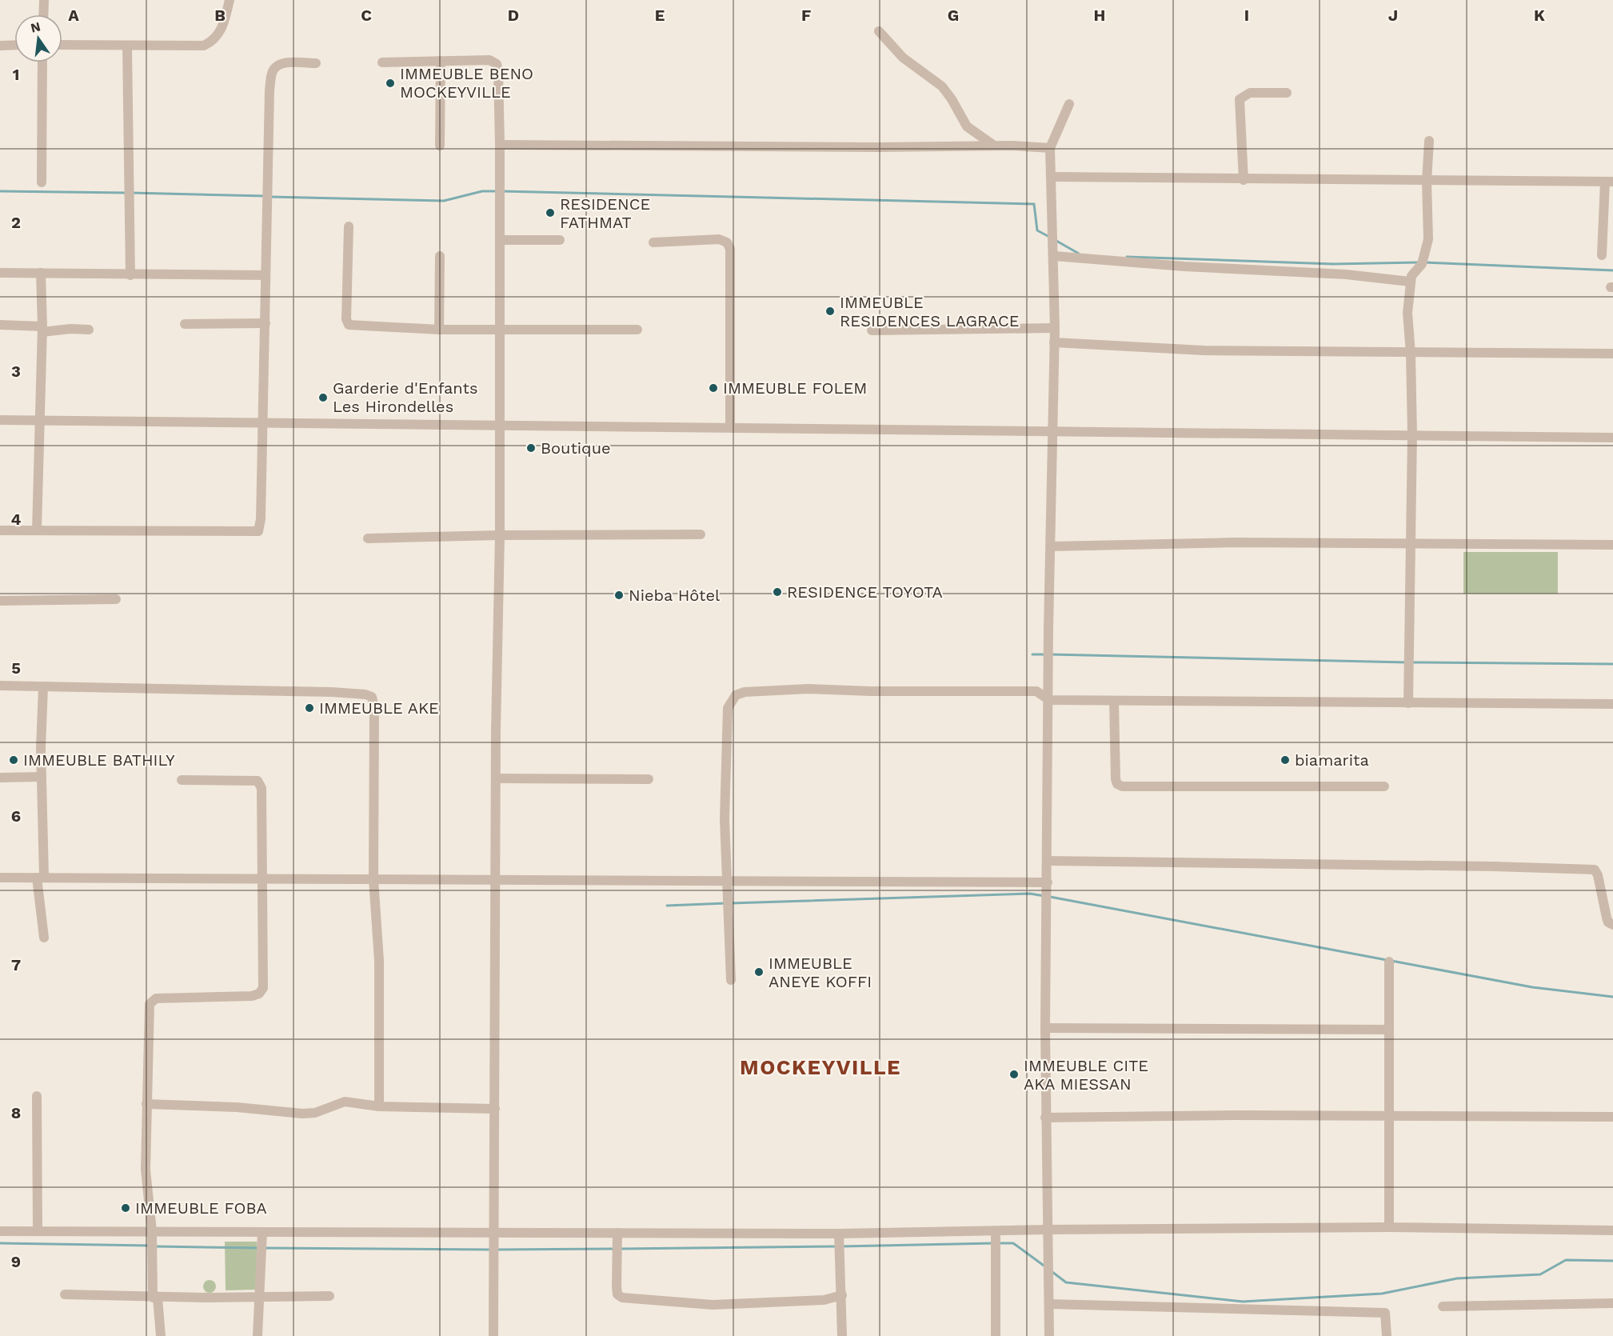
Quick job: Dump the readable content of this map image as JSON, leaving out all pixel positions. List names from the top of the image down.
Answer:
{
  "districts": ["MOCKEYVILLE"],
  "places": [
    "IMMEUBLE BENO MOCKEYVILLE",
    "RESIDENCE FATHMAT",
    "IMMEUBLE RESIDENCES LAGRACE",
    "IMMEUBLE FOLEM",
    "Garderie d'Enfants Les Hirondelles",
    "Boutique",
    "RESIDENCE TOYOTA",
    "Nieba Hôtel",
    "IMMEUBLE AKE",
    "IMMEUBLE BATHILY",
    "biamarita",
    "IMMEUBLE ANEYE KOFFI",
    "IMMEUBLE CITE AKA MIESSAN",
    "IMMEUBLE FOBA"
  ],
  "north": "top",
  "grid": {
    "columns": [
      "A",
      "B",
      "C",
      "D",
      "E",
      "F",
      "G",
      "H",
      "I",
      "J",
      "K"
    ],
    "rows": [
      "1",
      "2",
      "3",
      "4",
      "5",
      "6",
      "7",
      "8",
      "9"
    ]
  }
}
